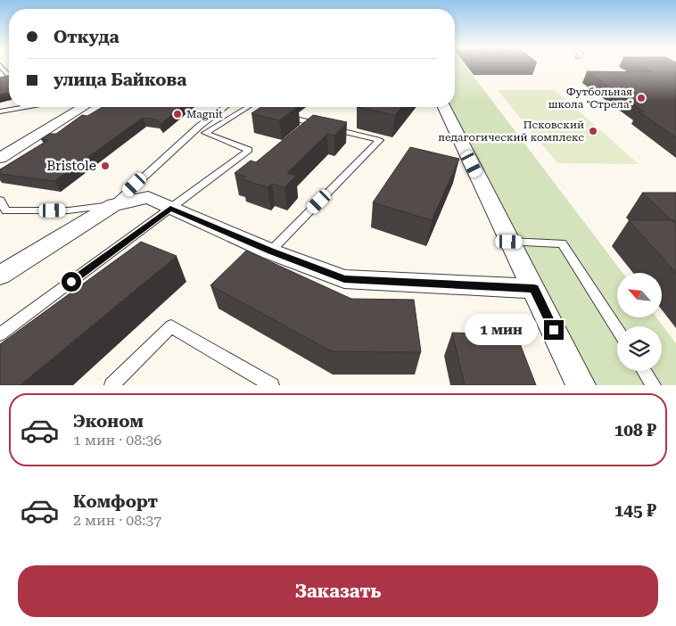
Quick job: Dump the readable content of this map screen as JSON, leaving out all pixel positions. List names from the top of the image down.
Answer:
{
  "places": [
    "Футбольная школа \"Стрела\"",
    "Magnit",
    "Псковский педагогический комплекс",
    "Bristole"
  ],
  "north": "top left",
  "page": {
    "banner": ["Откуда", "улица Байкова"],
    "bubble": "1 мин",
    "list": [
      {
        "name": "Эконом",
        "note": "1 мин · 08:36",
        "value": "108 ₽"
      },
      {
        "name": "Комфорт",
        "note": "2 мин · 08:37",
        "value": "145 ₽"
      }
    ],
    "buttons": "Заказать"
  }
}
